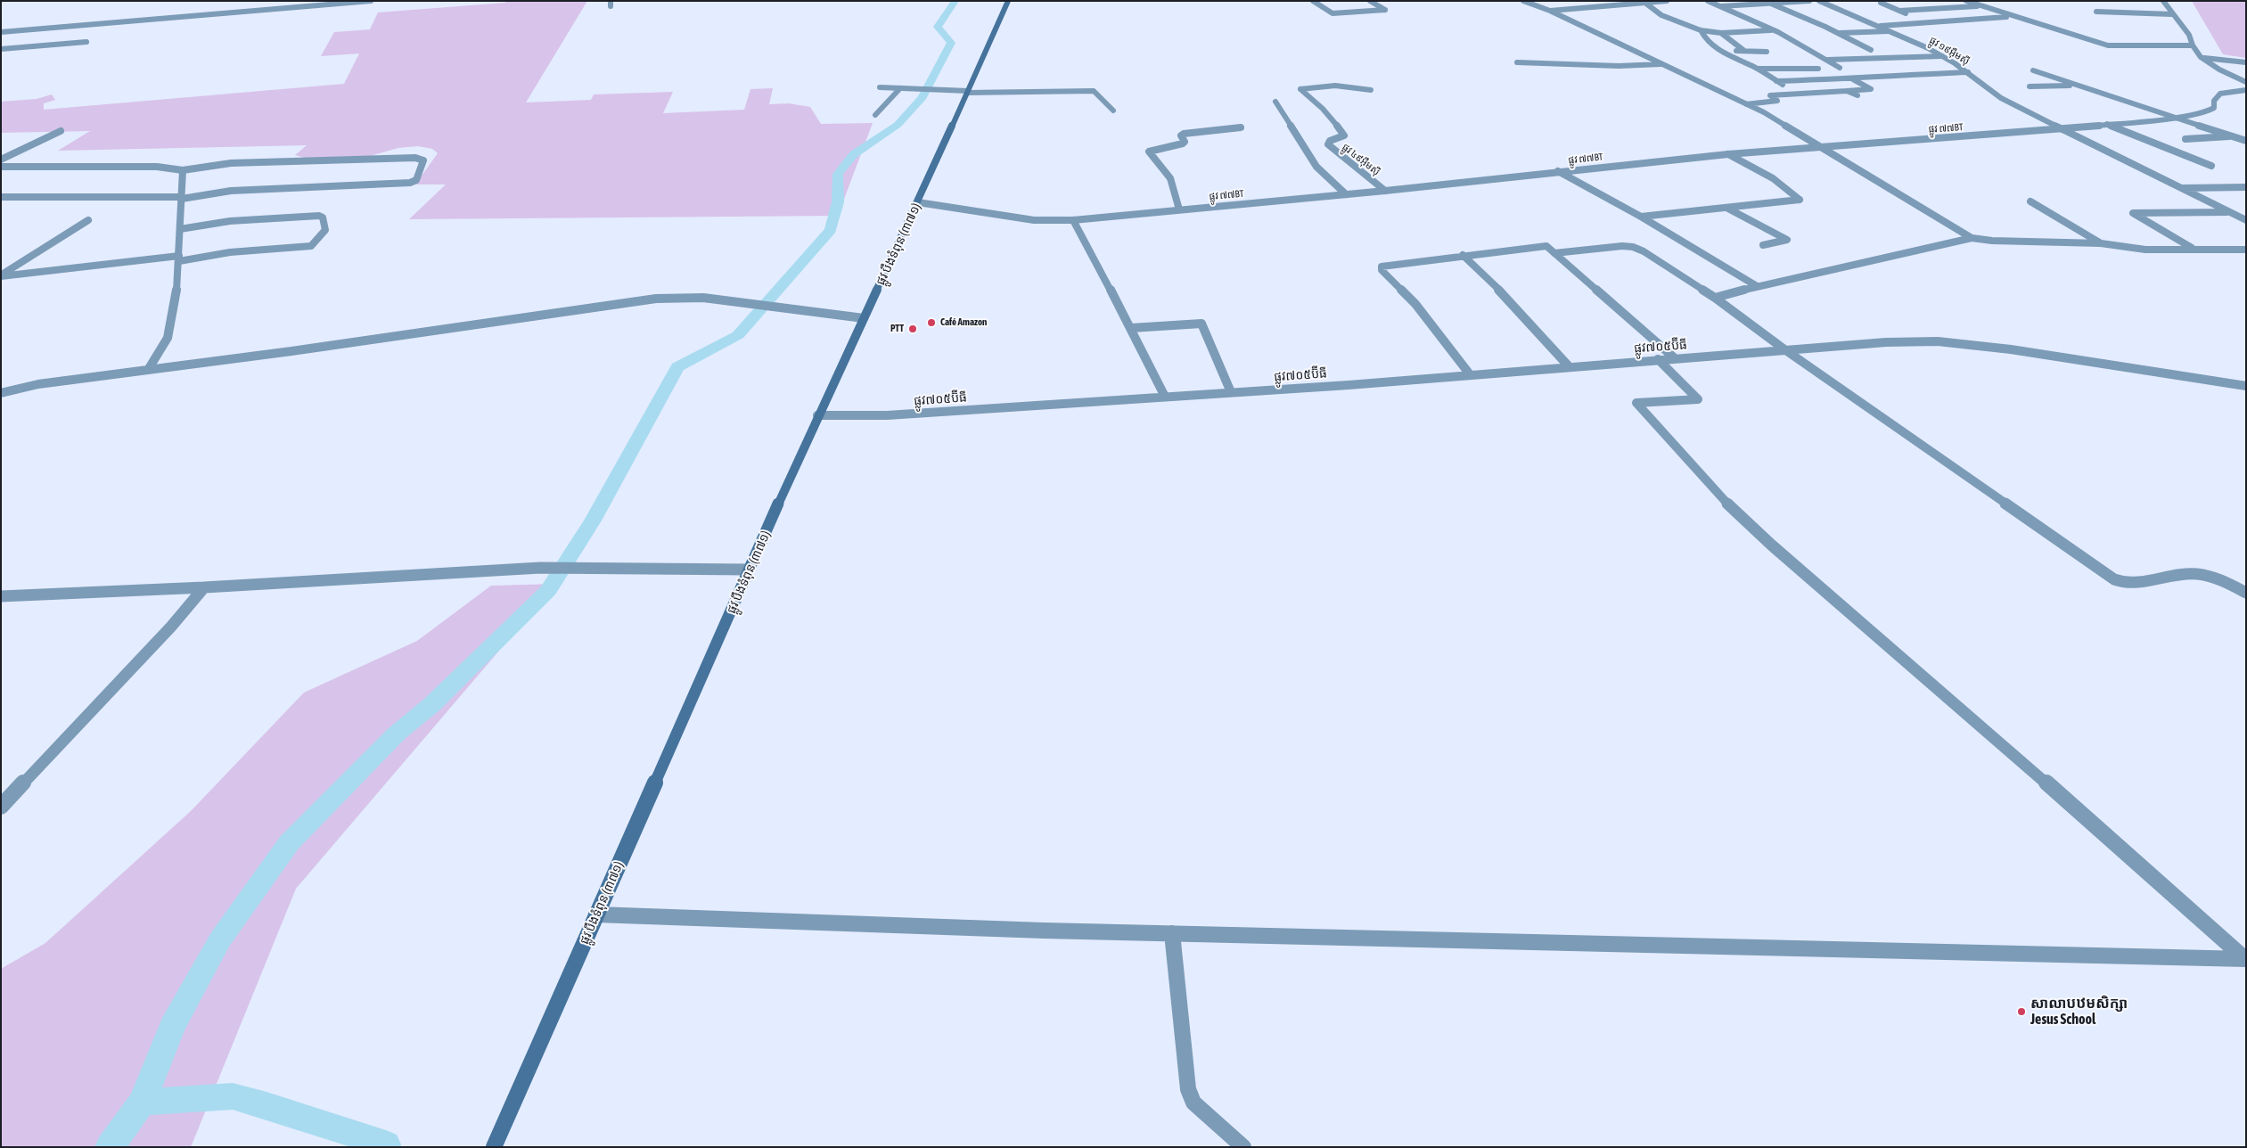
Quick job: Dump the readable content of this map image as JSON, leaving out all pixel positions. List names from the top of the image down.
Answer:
{
  "streets": {
    "main road": ["ផ្លូវ បឹងទំពុន (៣៧១)"],
    "street": [
      "ផ្លូវ ១៩អ៊ឹមស៊ី",
      "ផ្លូវ ៧៧BT",
      "ផ្លូវ ៤៩អ៊ឹមស៊ី",
      "ផ្លូវ៧០៥ប៊ីធី"
    ]
  },
  "crossings": [
    ["ផ្លូវ ១៩អ៊ឹមស៊ី", "ផ្លូវ ៧៧BT"],
    ["ផ្លូវ ៧៧BT", "ផ្លូវ ៤៩អ៊ឹមស៊ី"],
    ["ផ្លូវ ៧៧BT", "ផ្លូវ បឹងទំពុន (៣៧១)"],
    ["ផ្លូវ បឹងទំពុន (៣៧១)", "ផ្លូវ៧០៥ប៊ីធី"]
  ],
  "places": ["Café Amazon", "PTT", "សាលាបឋមសិក្សា Jesus School"]
}
